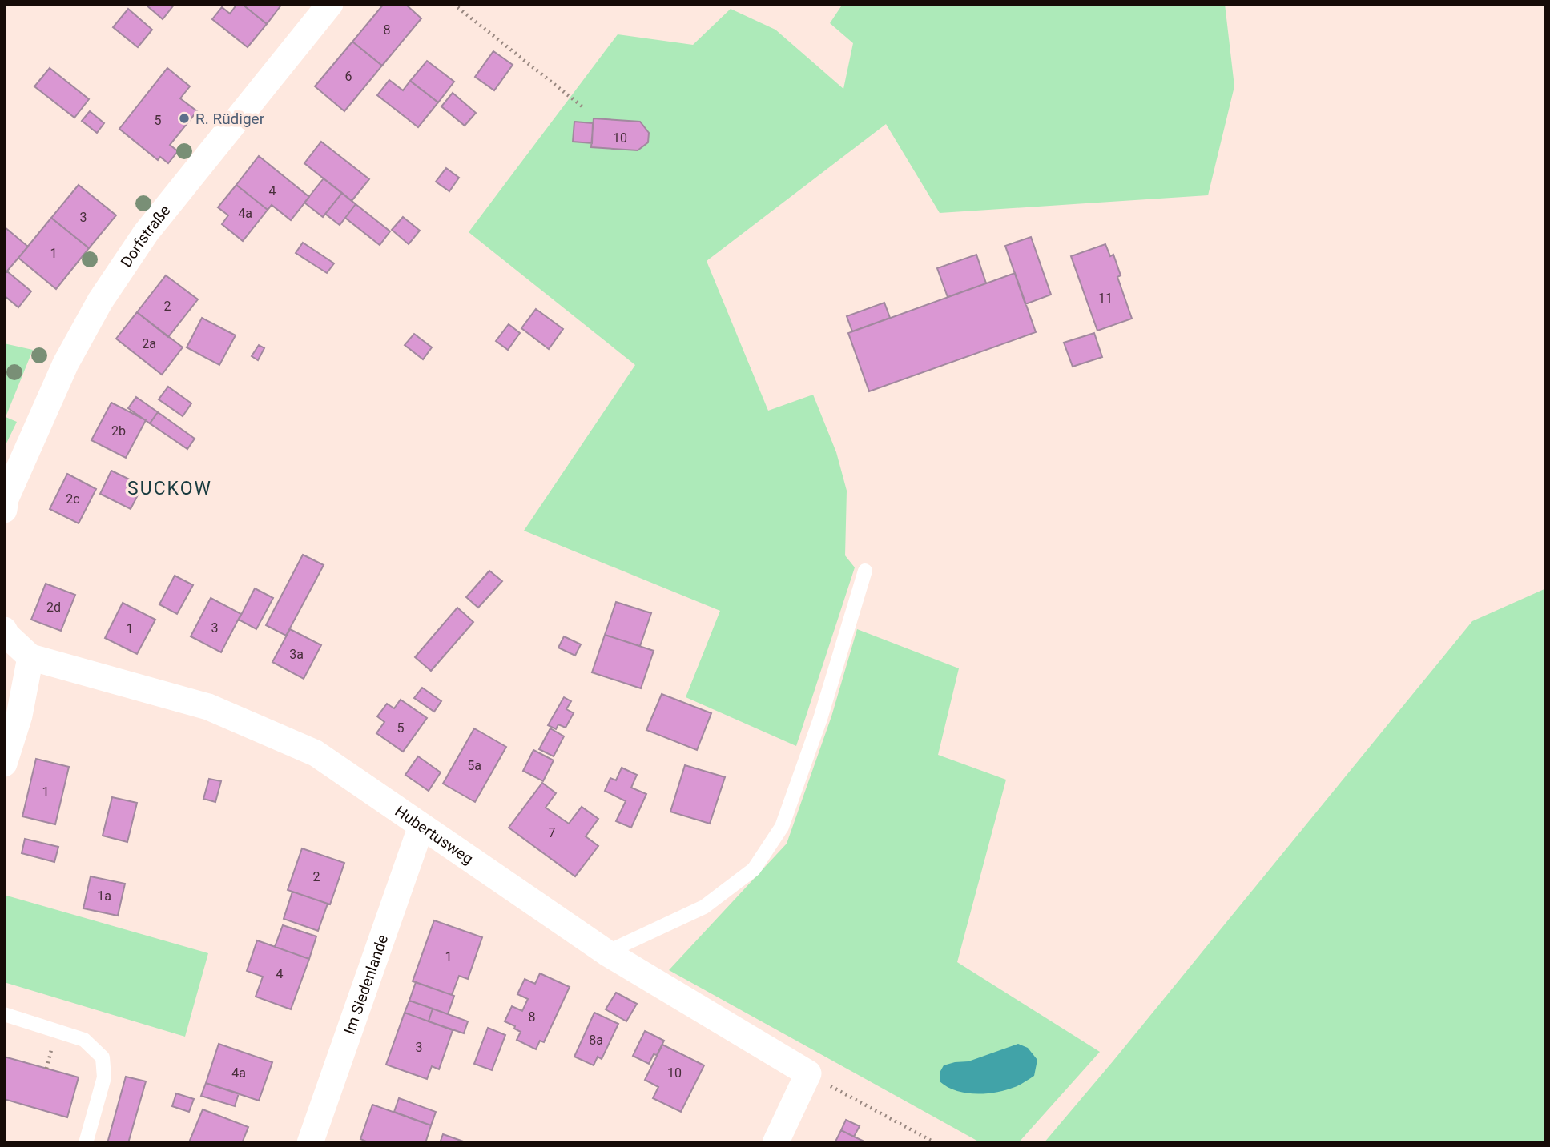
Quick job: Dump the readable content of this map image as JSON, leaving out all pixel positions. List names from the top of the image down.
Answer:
{
  "streets": {
    "street": ["Dorfstraße", "Hubertusweg", "Im Siedenlande"]
  },
  "crossings": [
    ["Hubertusweg", "Im Siedenlande"]
  ],
  "districts": ["SUCKOW"],
  "places": ["R. Rüdiger"],
  "house_numbers": [
    "8",
    "6",
    "5",
    "10",
    "4",
    "4a",
    "3",
    "1",
    "11",
    "2",
    "2a",
    "2b",
    "2c",
    "2d",
    "3",
    "1",
    "3a",
    "5",
    "5a",
    "1",
    "7",
    "2",
    "1a",
    "1",
    "4",
    "8",
    "8a",
    "3",
    "4a",
    "10"
  ]
}
